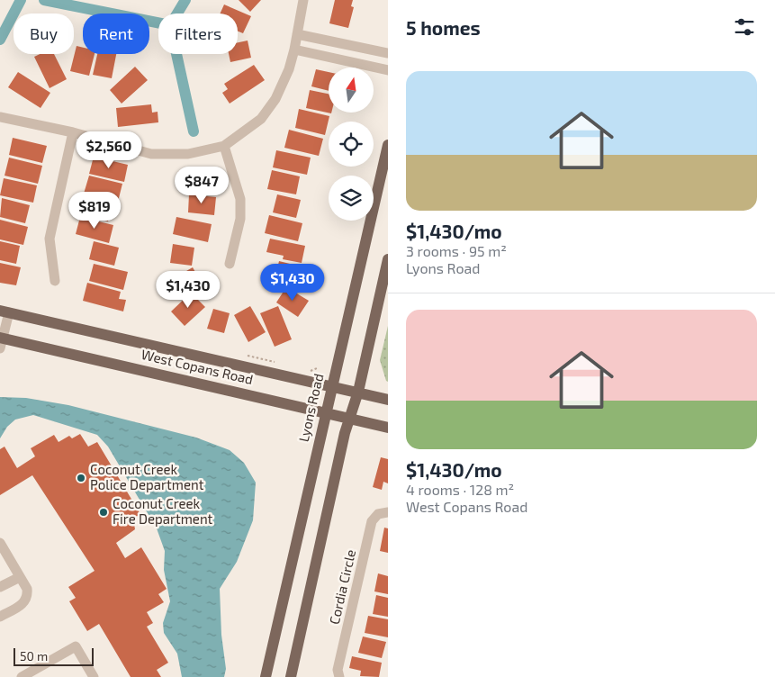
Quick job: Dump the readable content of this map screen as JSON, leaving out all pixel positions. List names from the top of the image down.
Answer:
{
  "streets": {
    "main road": ["West Copans Road", "Lyons Road"],
    "street": ["Cordia Circle"]
  },
  "crossings": [
    ["West Copans Road", "Lyons Road"]
  ],
  "places": ["Coconut Creek Police Department", "Coconut Creek Fire Department"],
  "scale_bar": "50 m",
  "north": "top",
  "page": {
    "heading": "5 homes",
    "chip": ["Buy", "Rent", "Filters"],
    "list": [
      {
        "name": "$1,430/mo",
        "note": "3 rooms · 95 m² · Lyons Road"
      },
      {
        "name": "$1,430/mo",
        "note": "4 rooms · 128 m² · West Copans Road"
      }
    ],
    "price": [
      "$2,560",
      "$847",
      "$819",
      "$1,430",
      "$1,430"
    ],
    "scale": "50 m"
  }
}
